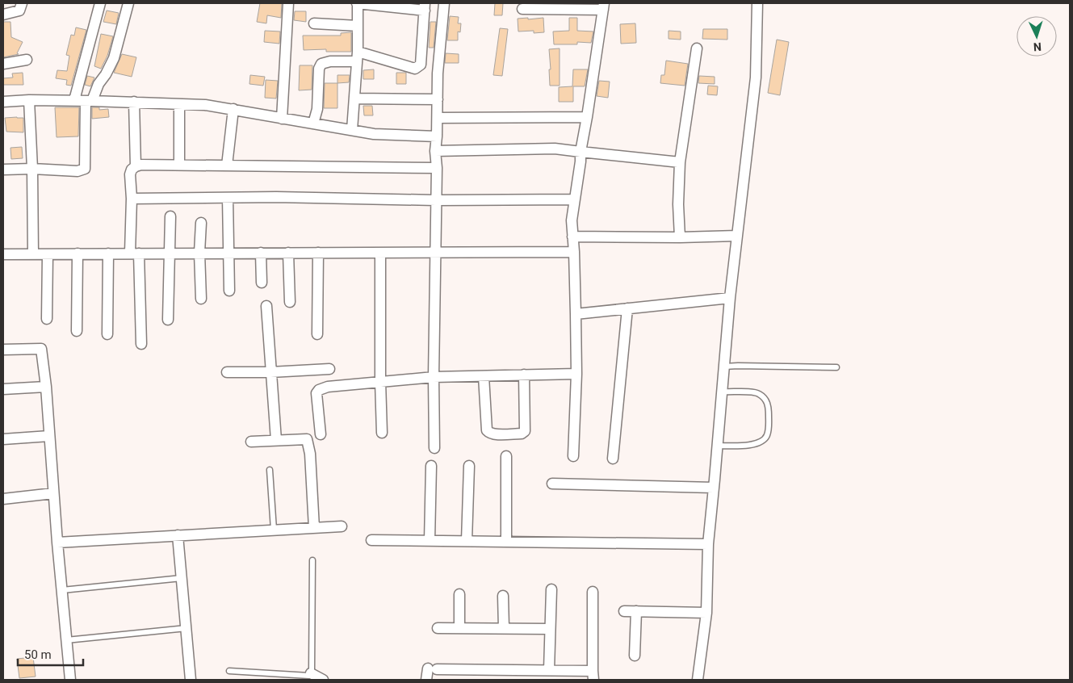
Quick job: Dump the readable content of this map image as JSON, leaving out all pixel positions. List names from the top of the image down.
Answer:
{
  "scale_bar": "50 m",
  "north": "bottom"
}
